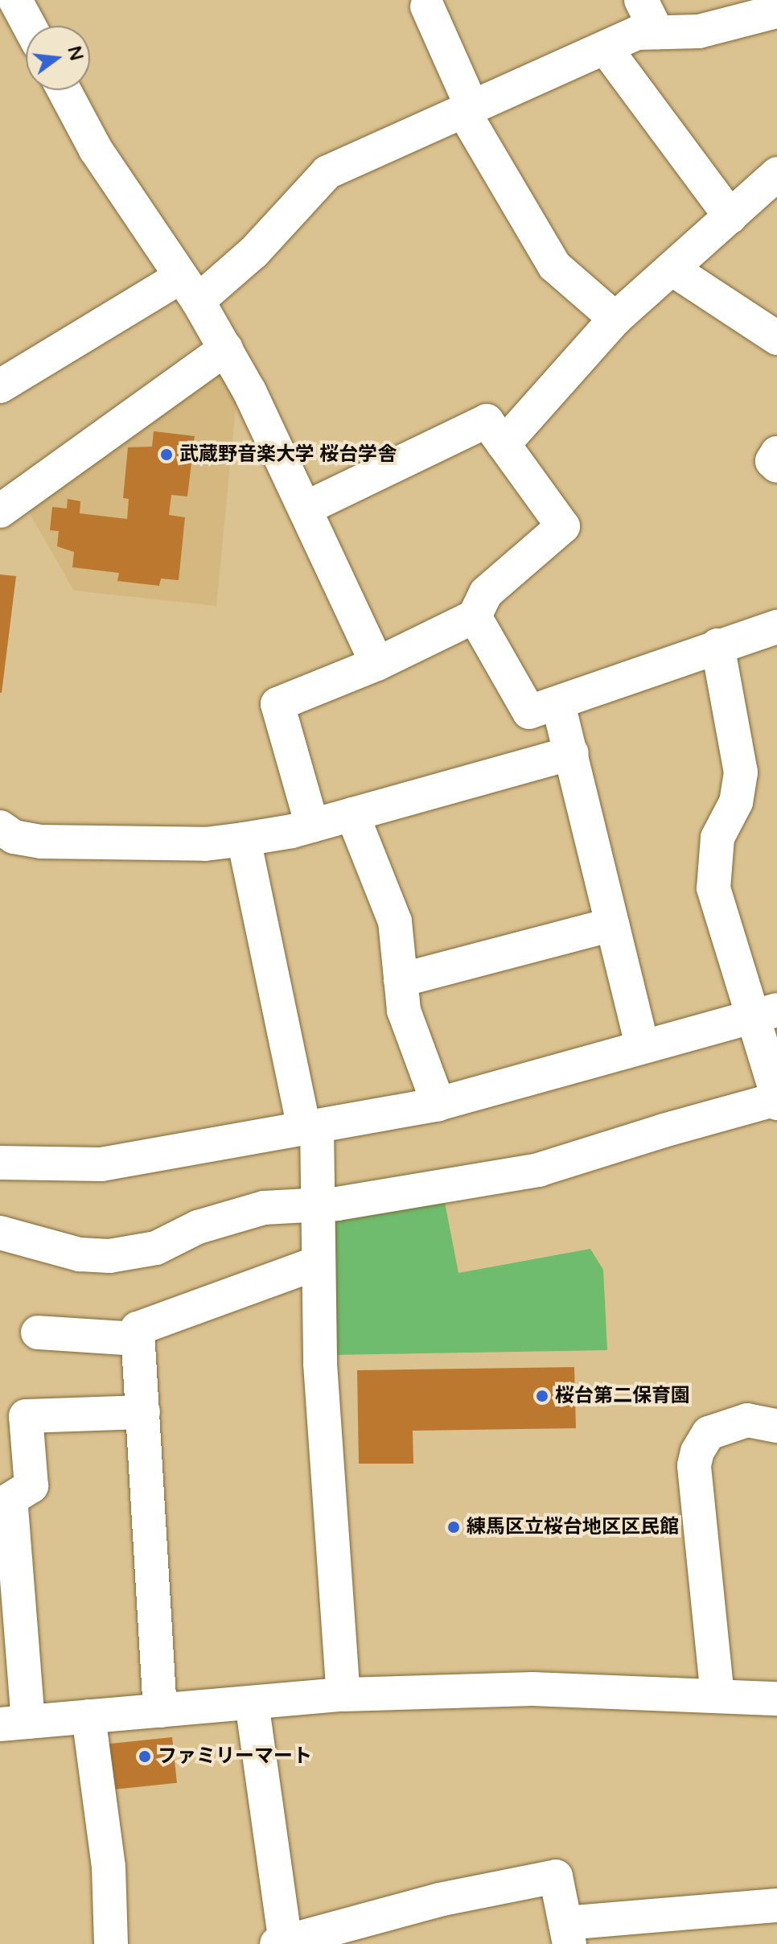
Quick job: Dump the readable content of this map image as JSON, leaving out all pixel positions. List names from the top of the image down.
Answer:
{
  "places": [
    "武蔵野音楽大学 桜台学舎",
    "桜台第二保育園",
    "練馬区立桜台地区区民館",
    "ファミリーマート"
  ],
  "north": "right"
}
